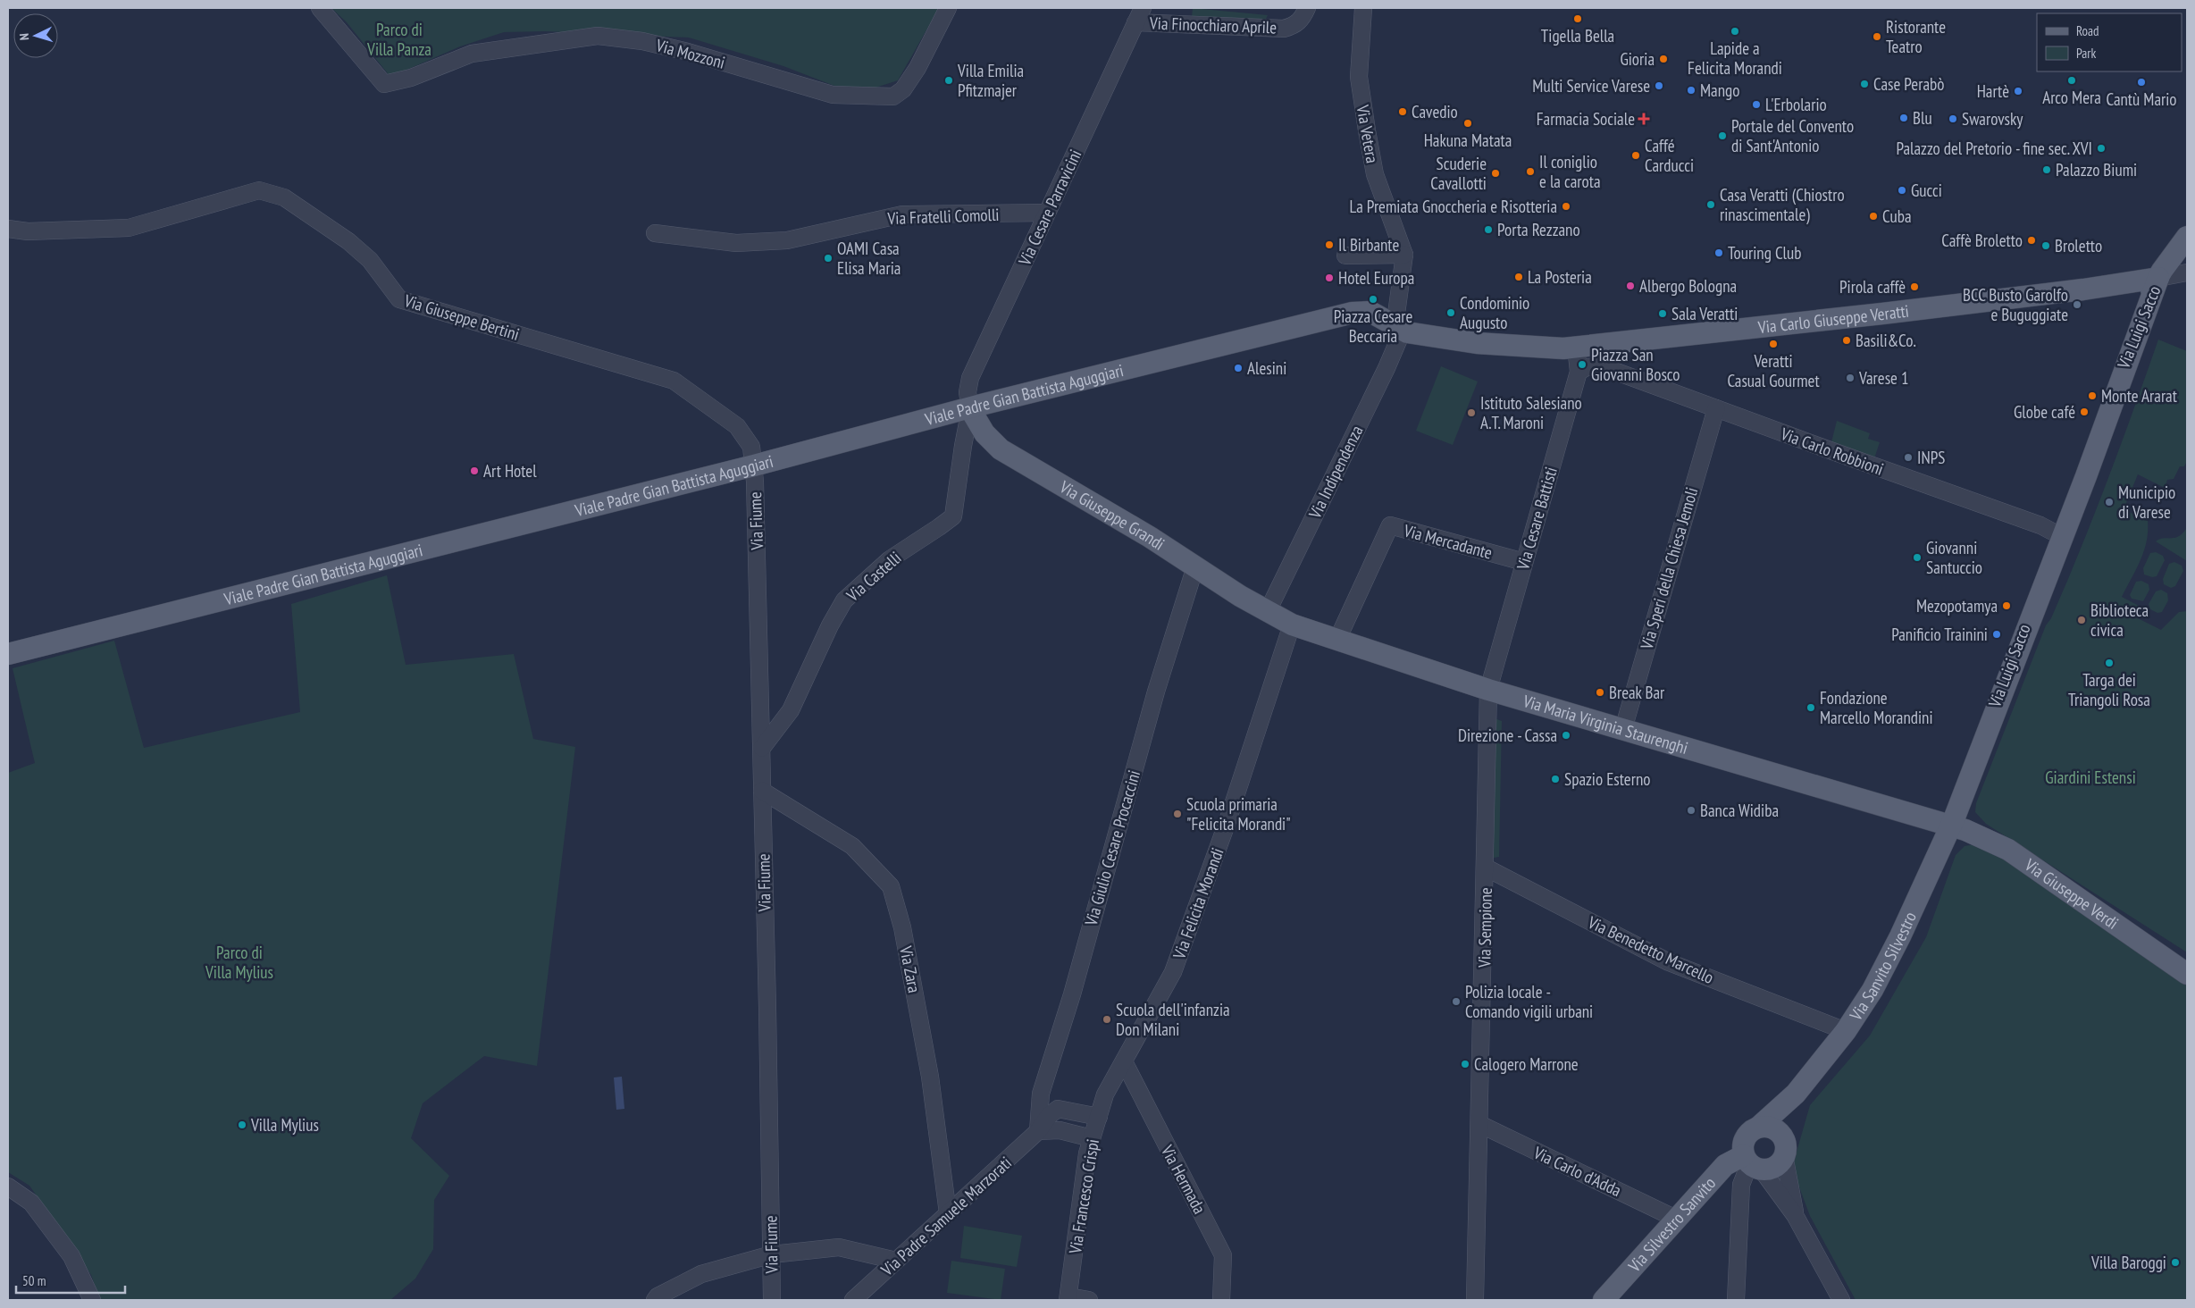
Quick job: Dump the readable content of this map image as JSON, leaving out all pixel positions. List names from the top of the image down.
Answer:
{
  "streets": {
    "main road": [
      "Via Carlo Giuseppe Veratti",
      "Via Luigi Sacco",
      "Viale Padre Gian Battista Aguggiari",
      "Via Giuseppe Grandi",
      "Via Maria Virginia Staurenghi",
      "Via Giuseppe Verdi",
      "Via Sanvito Silvestro",
      "Via Silvestro Sanvito"
    ],
    "street": [
      "Via Finocchiaro Aprile",
      "Via Mozzoni",
      "Via Vetera",
      "Via Cesare Parravicini",
      "Via Fratelli Comolli",
      "Via Giuseppe Bertini",
      "Via Carlo Robbioni",
      "Via Indipendenza",
      "Via Cesare Battisti",
      "Via Fiume",
      "Via Mercadante",
      "Via Speri della Chiesa Jemoli",
      "Via Castelli",
      "Via Giulio Cesare Procaccini",
      "Via Felicita Morandi",
      "Via Sempione",
      "Via Benedetto Marcello",
      "Via Zara",
      "Via Carlo d'Adda",
      "Via Hermada",
      "Via Francesco Crispi",
      "Via Padre Samuele Marzorati"
    ]
  },
  "crossings": [
    ["Via Finocchiaro Aprile", "Via Cesare Parravicini"],
    ["Via Cesare Parravicini", "Via Fratelli Comolli"],
    ["Via Cesare Parravicini", "Viale Padre Gian Battista Aguggiari"],
    ["Via Cesare Parravicini", "Via Giuseppe Grandi"],
    ["Via Cesare Parravicini", "Via Castelli"],
    ["Via Giuseppe Bertini", "Viale Padre Gian Battista Aguggiari"],
    ["Via Giuseppe Bertini", "Via Fiume"],
    ["Via Carlo Giuseppe Veratti", "Via Luigi Sacco"],
    ["Via Carlo Giuseppe Veratti", "Viale Padre Gian Battista Aguggiari"],
    ["Via Carlo Giuseppe Veratti", "Via Indipendenza"],
    ["Via Carlo Giuseppe Veratti", "Via Cesare Battisti"],
    ["Via Luigi Sacco", "Via Carlo Robbioni"],
    ["Via Luigi Sacco", "Via Maria Virginia Staurenghi"],
    ["Via Luigi Sacco", "Via Giuseppe Verdi"],
    ["Via Luigi Sacco", "Via Sanvito Silvestro"],
    ["Viale Padre Gian Battista Aguggiari", "Via Indipendenza"],
    ["Viale Padre Gian Battista Aguggiari", "Via Giuseppe Grandi"],
    ["Viale Padre Gian Battista Aguggiari", "Via Fiume"],
    ["Viale Padre Gian Battista Aguggiari", "Via Castelli"],
    ["Via Carlo Robbioni", "Via Speri della Chiesa Jemoli"],
    ["Via Indipendenza", "Via Giuseppe Grandi"],
    ["Via Indipendenza", "Via Maria Virginia Staurenghi"],
    ["Via Giuseppe Grandi", "Via Castelli"],
    ["Via Giuseppe Grandi", "Via Maria Virginia Staurenghi"],
    ["Via Giuseppe Grandi", "Via Giulio Cesare Procaccini"],
    ["Via Cesare Battisti", "Via Mercadante"],
    ["Via Cesare Battisti", "Via Maria Virginia Staurenghi"],
    ["Via Cesare Battisti", "Via Sempione"],
    ["Via Fiume", "Via Castelli"],
    ["Via Fiume", "Via Zara"],
    ["Via Mercadante", "Via Maria Virginia Staurenghi"],
    ["Via Speri della Chiesa Jemoli", "Via Maria Virginia Staurenghi"],
    ["Via Maria Virginia Staurenghi", "Via Giuseppe Verdi"],
    ["Via Maria Virginia Staurenghi", "Via Felicita Morandi"],
    ["Via Maria Virginia Staurenghi", "Via Sempione"],
    ["Via Maria Virginia Staurenghi", "Via Sanvito Silvestro"],
    ["Via Giulio Cesare Procaccini", "Via Padre Samuele Marzorati"],
    ["Via Giuseppe Verdi", "Via Sanvito Silvestro"],
    ["Via Felicita Morandi", "Via Hermada"],
    ["Via Felicita Morandi", "Via Francesco Crispi"],
    ["Via Sempione", "Via Benedetto Marcello"],
    ["Via Sempione", "Via Carlo d'Adda"],
    ["Via Benedetto Marcello", "Via Sanvito Silvestro"],
    ["Via Sanvito Silvestro", "Via Silvestro Sanvito"],
    ["Via Zara", "Via Padre Samuele Marzorati"],
    ["Via Carlo d'Adda", "Via Silvestro Sanvito"],
    ["Via Francesco Crispi", "Via Padre Samuele Marzorati"]
  ],
  "parks": ["Parco di Villa Panza", "Giardini Estensi", "Parco di Villa Mylius"],
  "places": {
    "other": [
      "Tigella Bella",
      "Lapide a Felicita Morandi",
      "Ristorante Teatro",
      "Gioria",
      "Villa Emilia Pfitzmajer",
      "Arco Mera",
      "Cantù Mario",
      "Case Perabò",
      "Multi Service Varese",
      "Mango",
      "Hartè",
      "L'Erbolario",
      "Cavedio",
      "Blu",
      "Swarovsky",
      "Hakuna Matata",
      "Portale del Convento di Sant'Antonio",
      "Palazzo del Pretorio - fine sec. XVI",
      "Caffé Carducci",
      "Palazzo Biumi",
      "Il coniglio e la carota",
      "Scuderie Cavallotti",
      "Gucci",
      "Casa Veratti (Chiostro rinascimentale)",
      "La Premiata Gnoccheria e Risotteria",
      "Cuba",
      "Porta Rezzano",
      "Caffè Broletto",
      "Il Birbante",
      "Broletto",
      "Touring Club",
      "OAMI Casa Elisa Maria",
      "La Posteria",
      "Hotel Europa",
      "Albergo Bologna",
      "Pirola caffè",
      "Piazza Cesare Beccaria",
      "BCC Busto Garolfo e Buguggiate",
      "Condominio Augusto",
      "Sala Veratti",
      "Basili&Co.",
      "Veratti Casual Gourmet",
      "Piazza San Giovanni Bosco",
      "Alesini",
      "Varese 1",
      "Monte Ararat",
      "Globe café",
      "Istituto Salesiano A.T. Maroni",
      "INPS",
      "Art Hotel",
      "Municipio di Varese",
      "Giovanni Santuccio",
      "Mezopotamya",
      "Biblioteca civica",
      "Panificio Trainini",
      "Targa dei Triangoli Rosa",
      "Break Bar",
      "Fondazione Marcello Morandini",
      "Direzione - Cassa",
      "Spazio Esterno",
      "Banca Widiba",
      "Scuola primaria \"Felicita Morandi\"",
      "Polizia locale - Comando vigili urbani",
      "Scuola dell'infanzia Don Milani",
      "Calogero Marrone",
      "Villa Mylius",
      "Villa Baroggi"
    ],
    "health": ["Farmacia Sociale"]
  },
  "legend": ["Road", "Park"],
  "scale_bar": "50 m",
  "north": "left"
}
